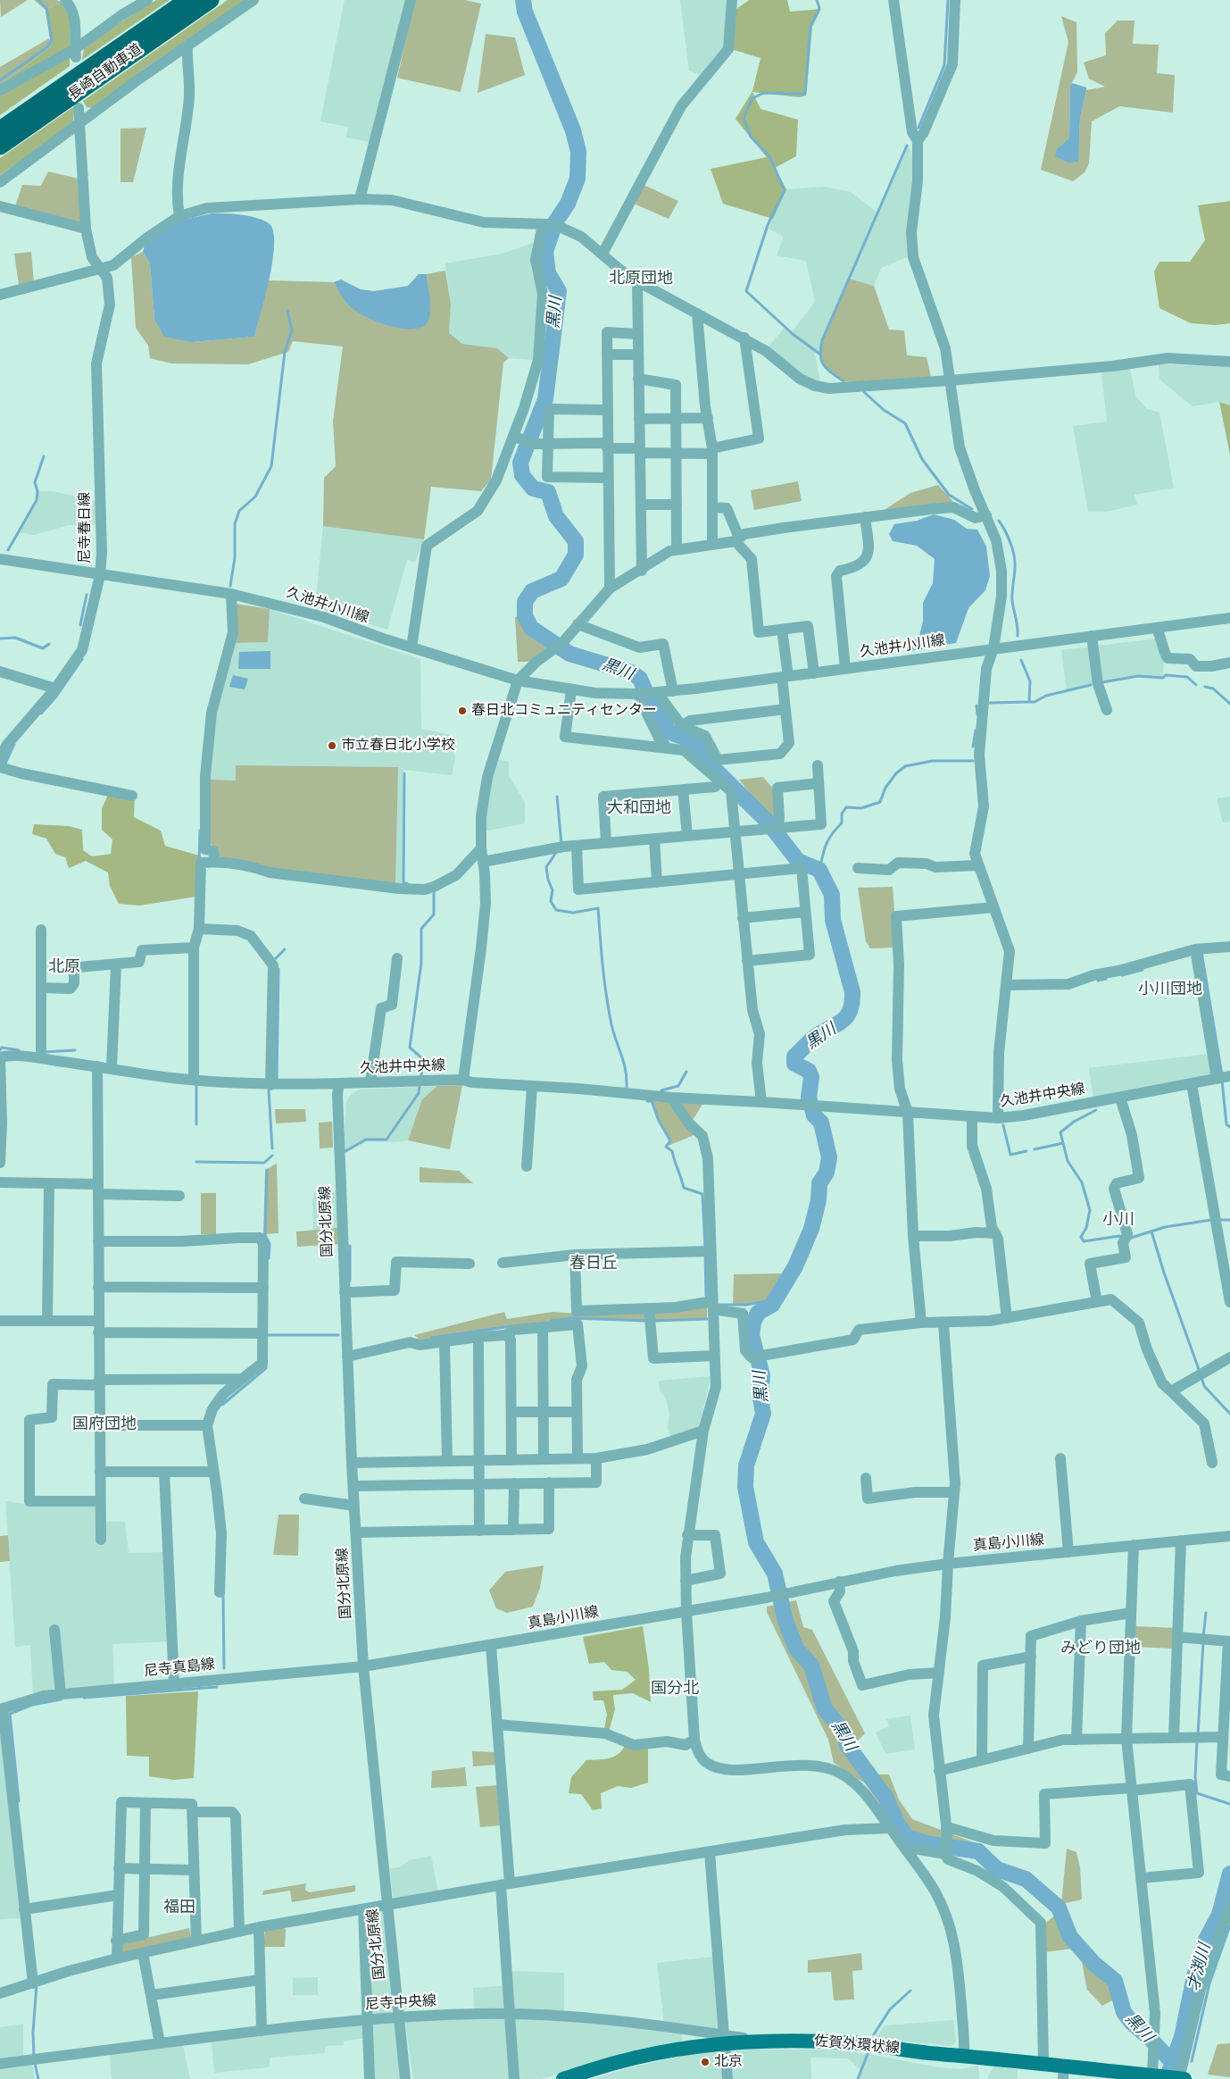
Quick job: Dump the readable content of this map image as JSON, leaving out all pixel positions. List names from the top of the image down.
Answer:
{
  "streets": {
    "highway": ["長崎自動車道"],
    "main road": ["佐賀外環状線"],
    "street": [
      "尼寺春日線",
      "久池井小川線",
      "久池井中央線",
      "国分北原線",
      "真島小川線",
      "尼寺真島線",
      "尼寺中央線"
    ]
  },
  "crossings": [
    ["尼寺春日線", "久池井小川線"],
    ["久池井中央線", "国分北原線"],
    ["国分北原線", "真島小川線"],
    ["国分北原線", "尼寺真島線"],
    ["国分北原線", "尼寺中央線"],
    ["真島小川線", "尼寺真島線"],
    ["尼寺中央線", "佐賀外環状線"]
  ],
  "districts": [
    "北原団地",
    "大和団地",
    "北原",
    "小川団地",
    "小川",
    "春日丘",
    "国府団地",
    "みどり団地",
    "国分北",
    "福田"
  ],
  "water": ["黒川", "才渕川"],
  "places": ["春日北コミュニティセンター", "市立春日北小学校", "北京"]
}
